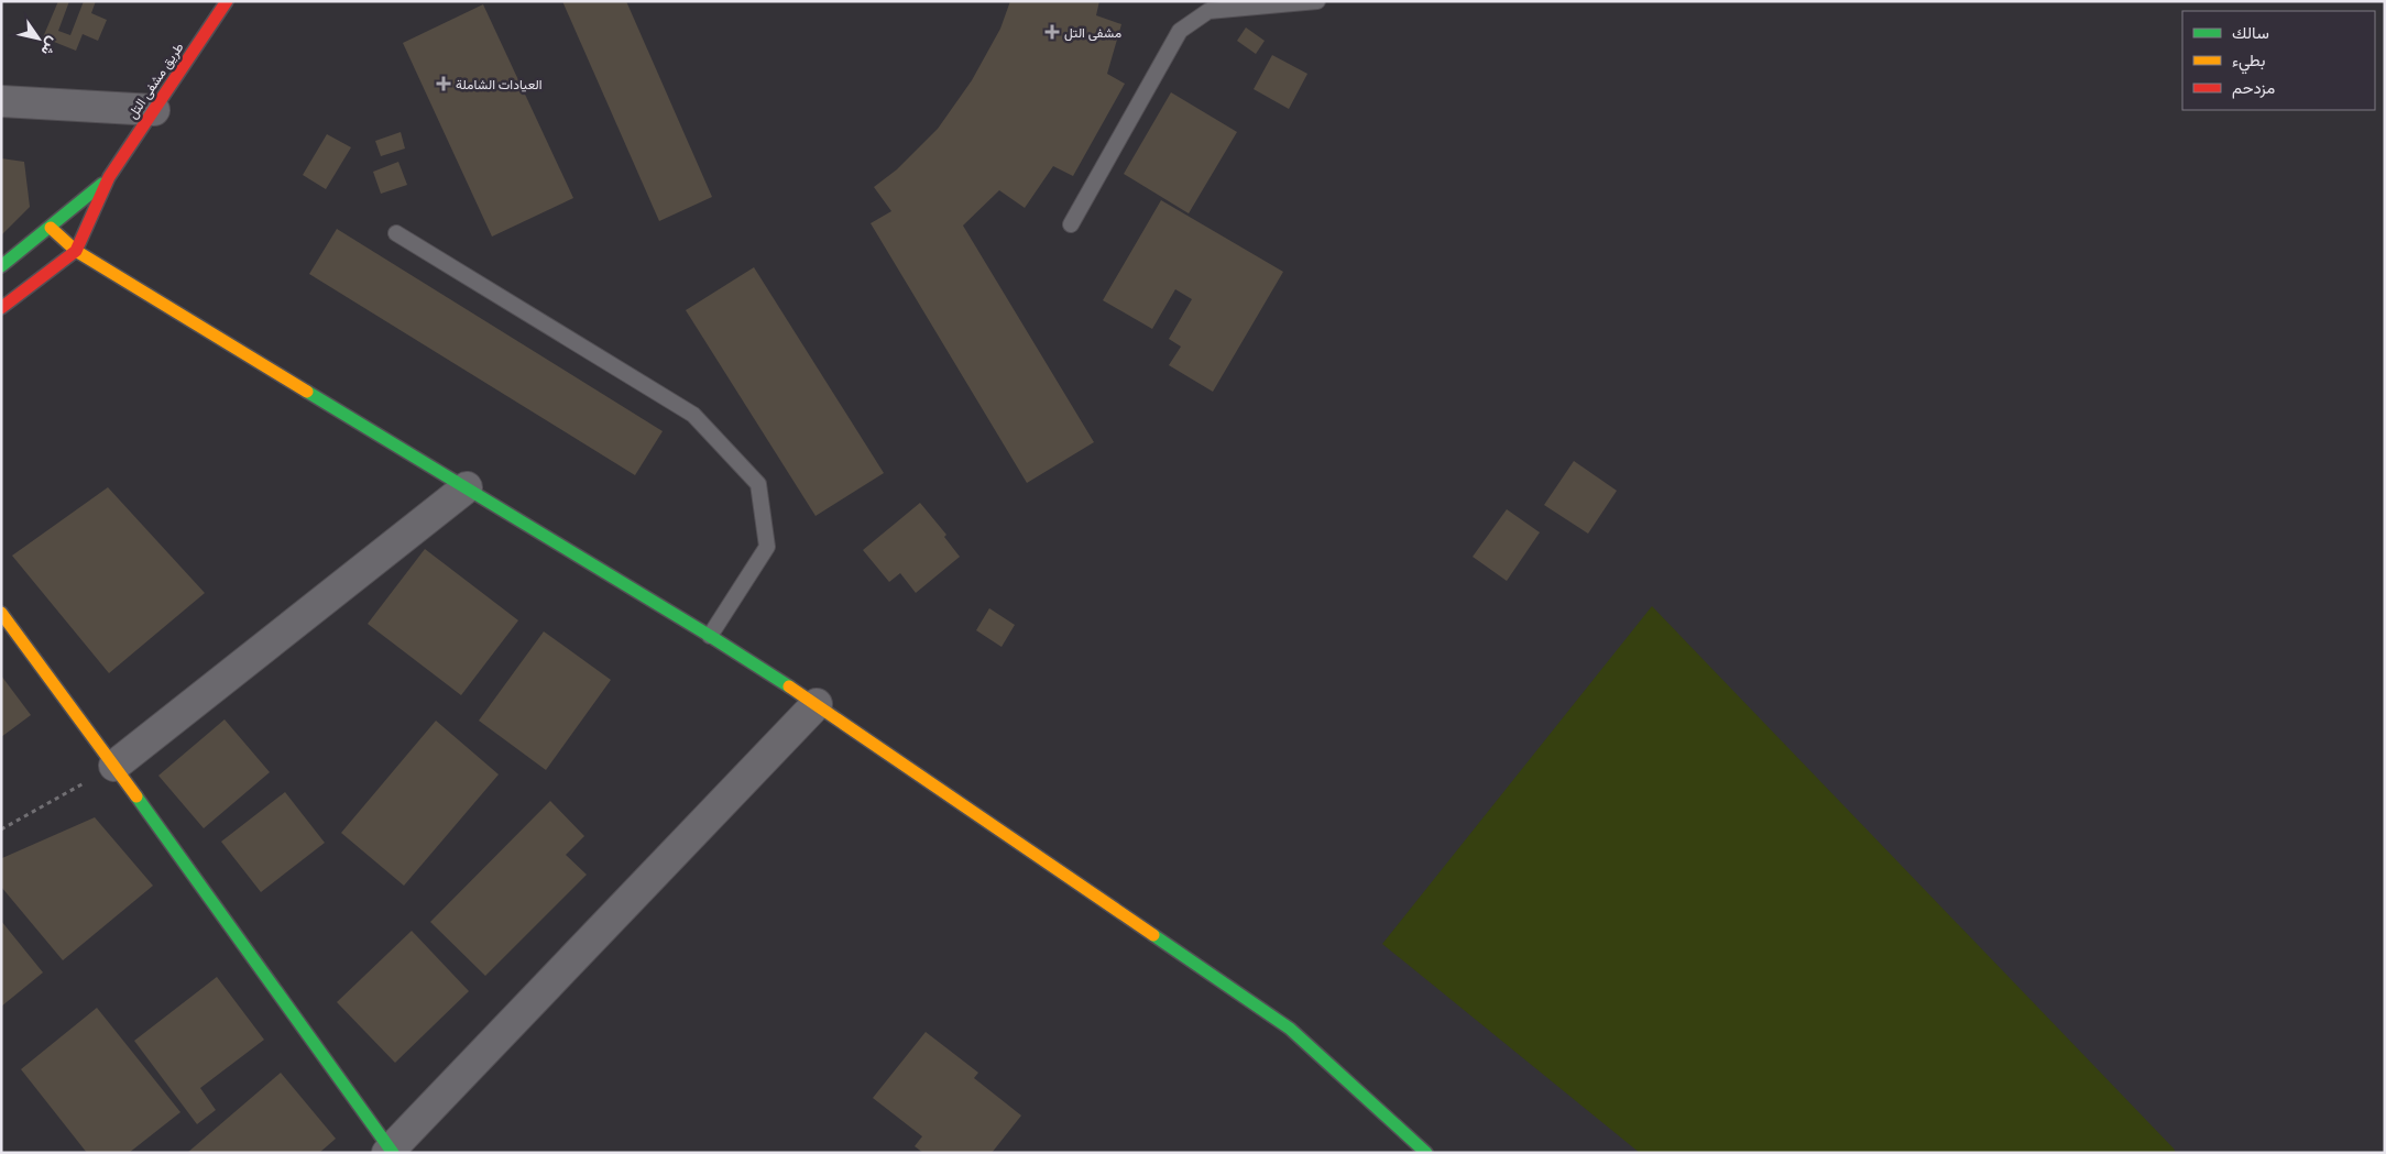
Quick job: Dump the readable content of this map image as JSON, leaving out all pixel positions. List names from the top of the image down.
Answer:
{
  "streets": {
    "street": ["طريق مشفى التل"]
  },
  "places": {
    "health": ["مشفى التل", "العيادات الشاملة"]
  },
  "legend": ["سالك", "بطيء", "مزدحم"],
  "north": "bottom right"
}
